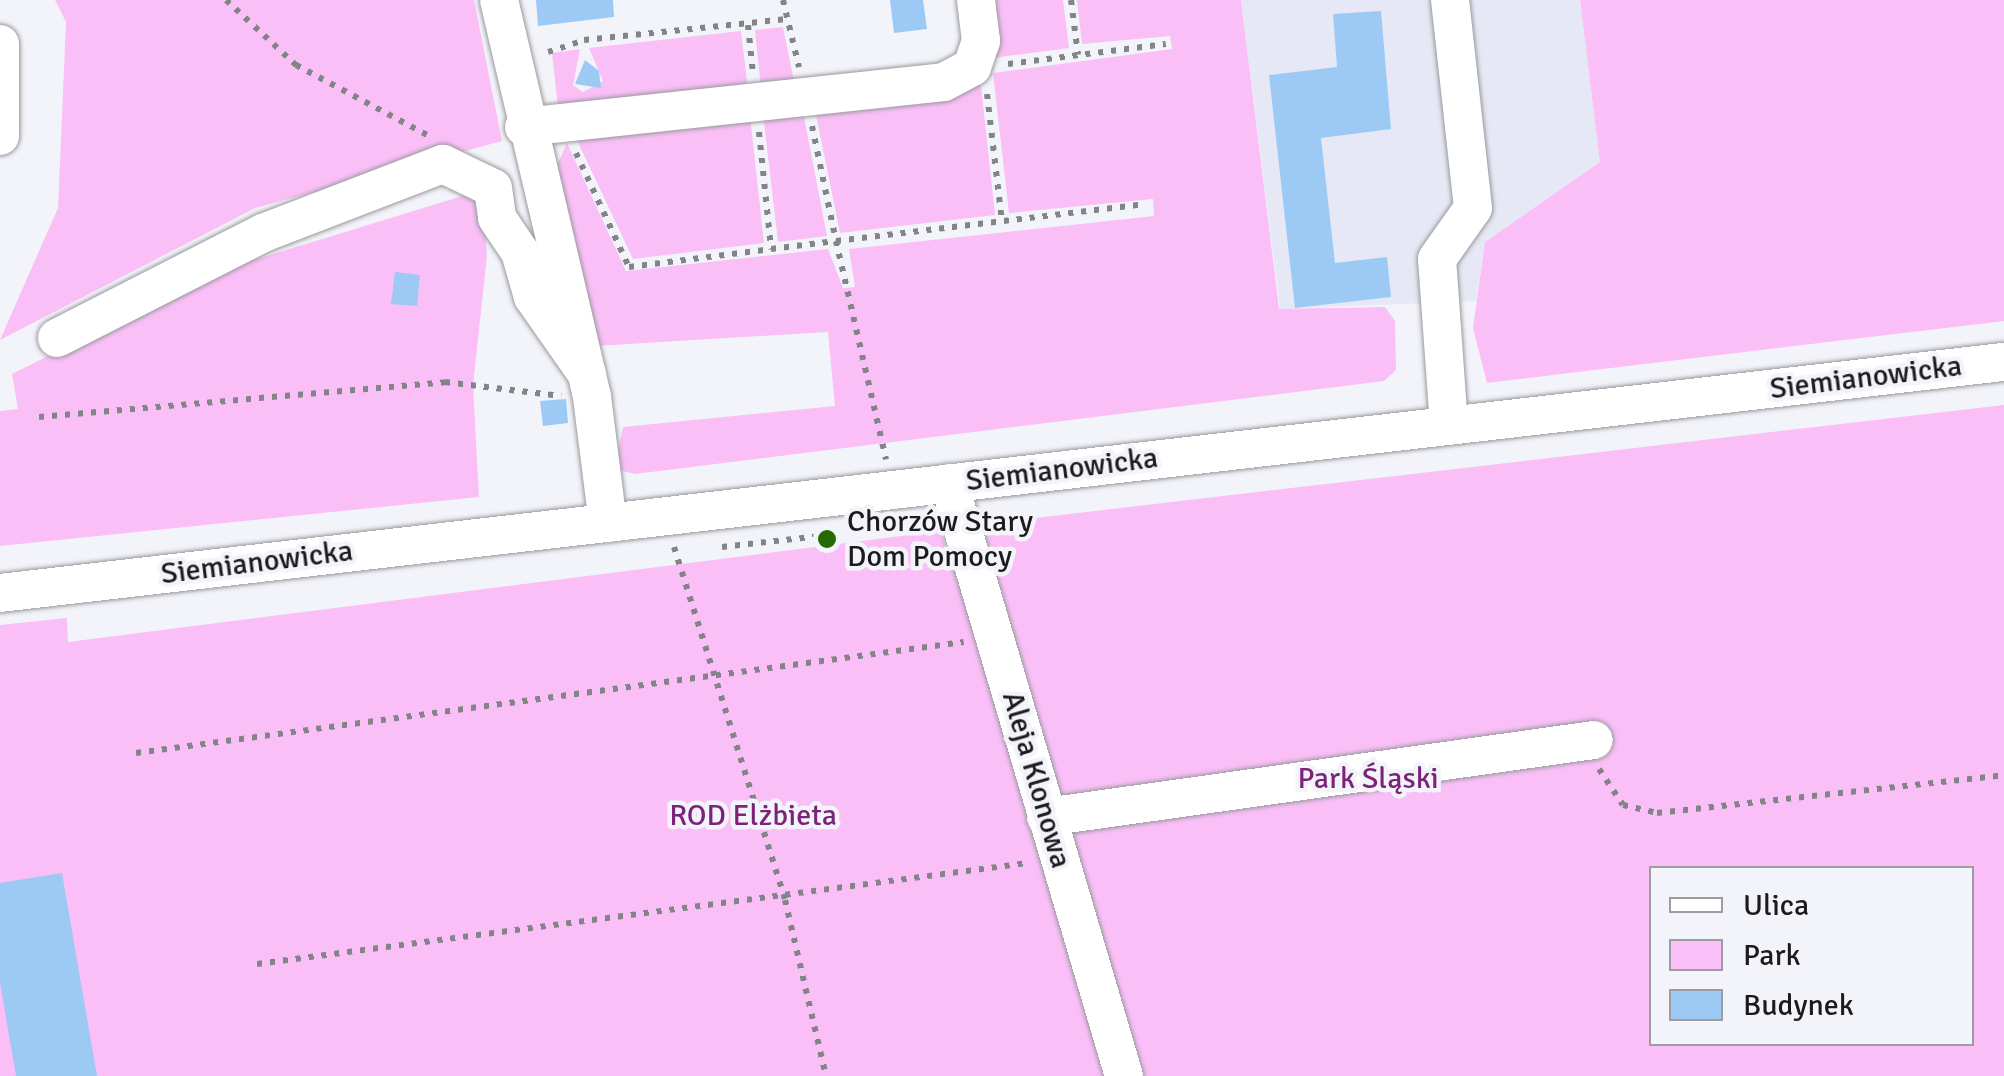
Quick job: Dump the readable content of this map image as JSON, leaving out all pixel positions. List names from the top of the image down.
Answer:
{
  "streets": {
    "street": ["Siemianowicka", "Aleja Klonowa"]
  },
  "crossings": [
    ["Siemianowicka", "Aleja Klonowa"]
  ],
  "parks": ["Park Śląski", "ROD Elżbieta"],
  "places": ["Chorzów Stary Dom Pomocy"],
  "legend": ["Ulica", "Park", "Budynek"]
}
